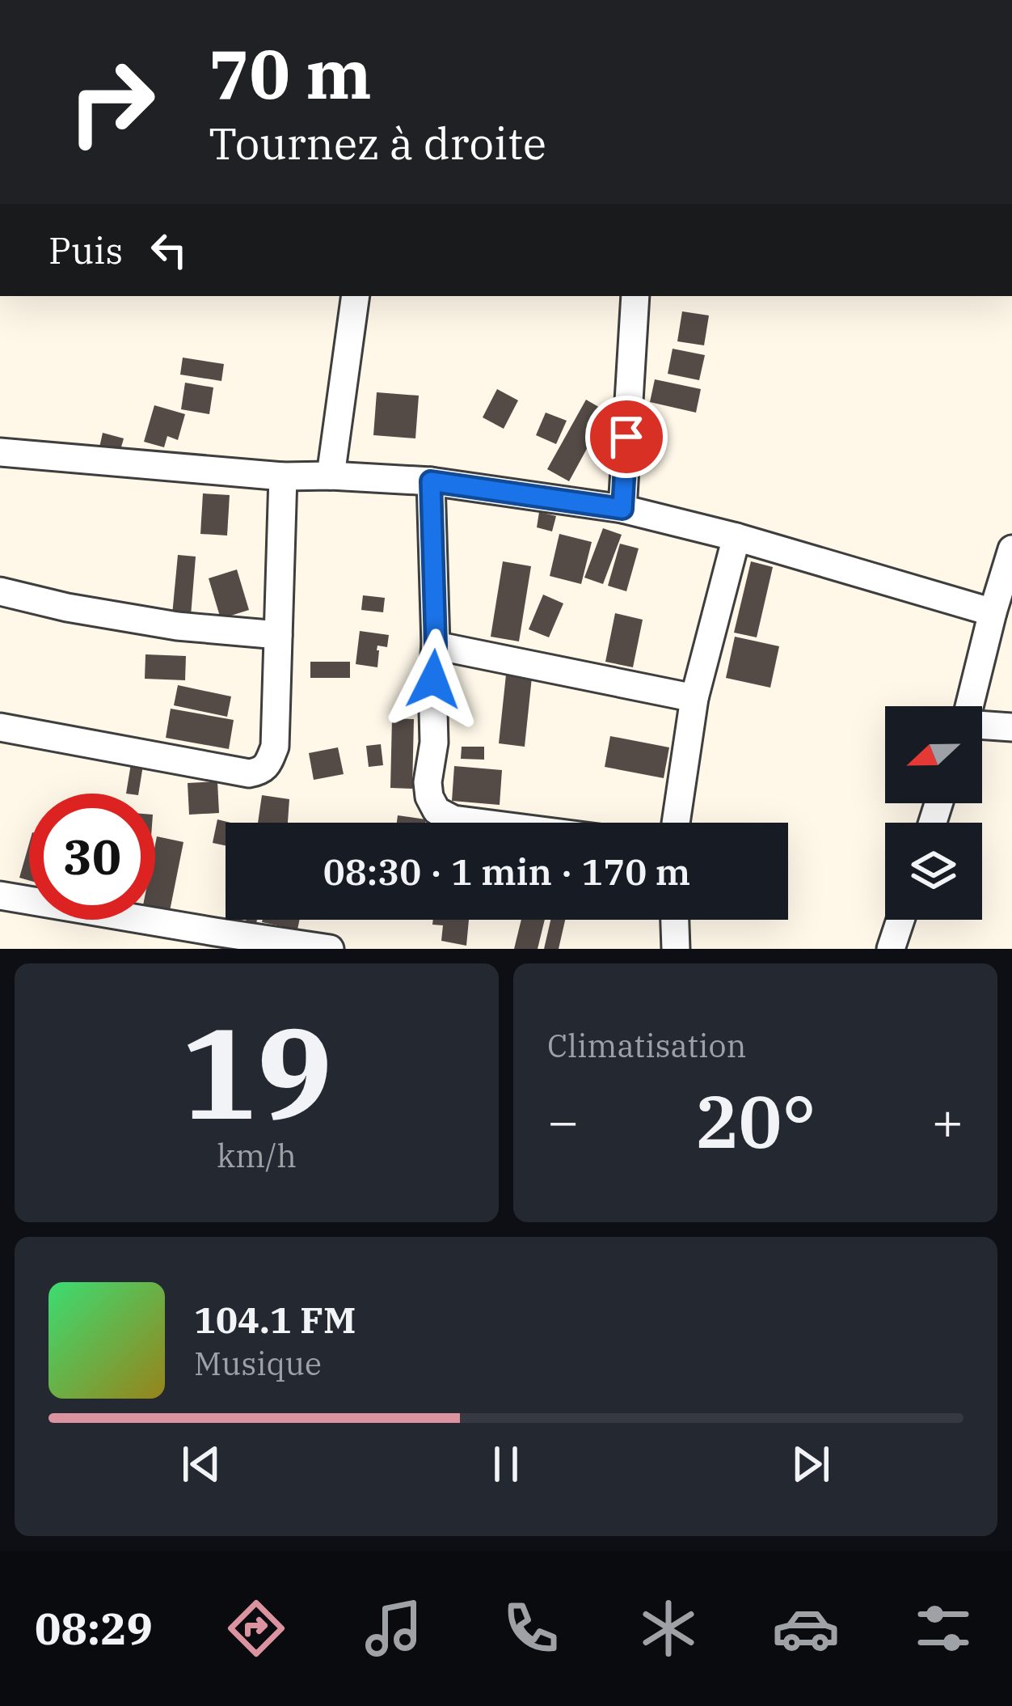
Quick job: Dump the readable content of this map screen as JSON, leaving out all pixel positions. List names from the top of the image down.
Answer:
{
  "north": "left",
  "page": {
    "turn": ["70 m", "Tournez à droite"],
    "then": "Puis",
    "limit": "30",
    "trip": "08:30 · 1 min · 170 m",
    "tile": [
      ["19", "km/h"],
      "Climatisation"
    ],
    "heat": ["−", "20°", "+"],
    "song": ["104.1 FM", "Musique"],
    "tabs": "08:29"
  }
}
